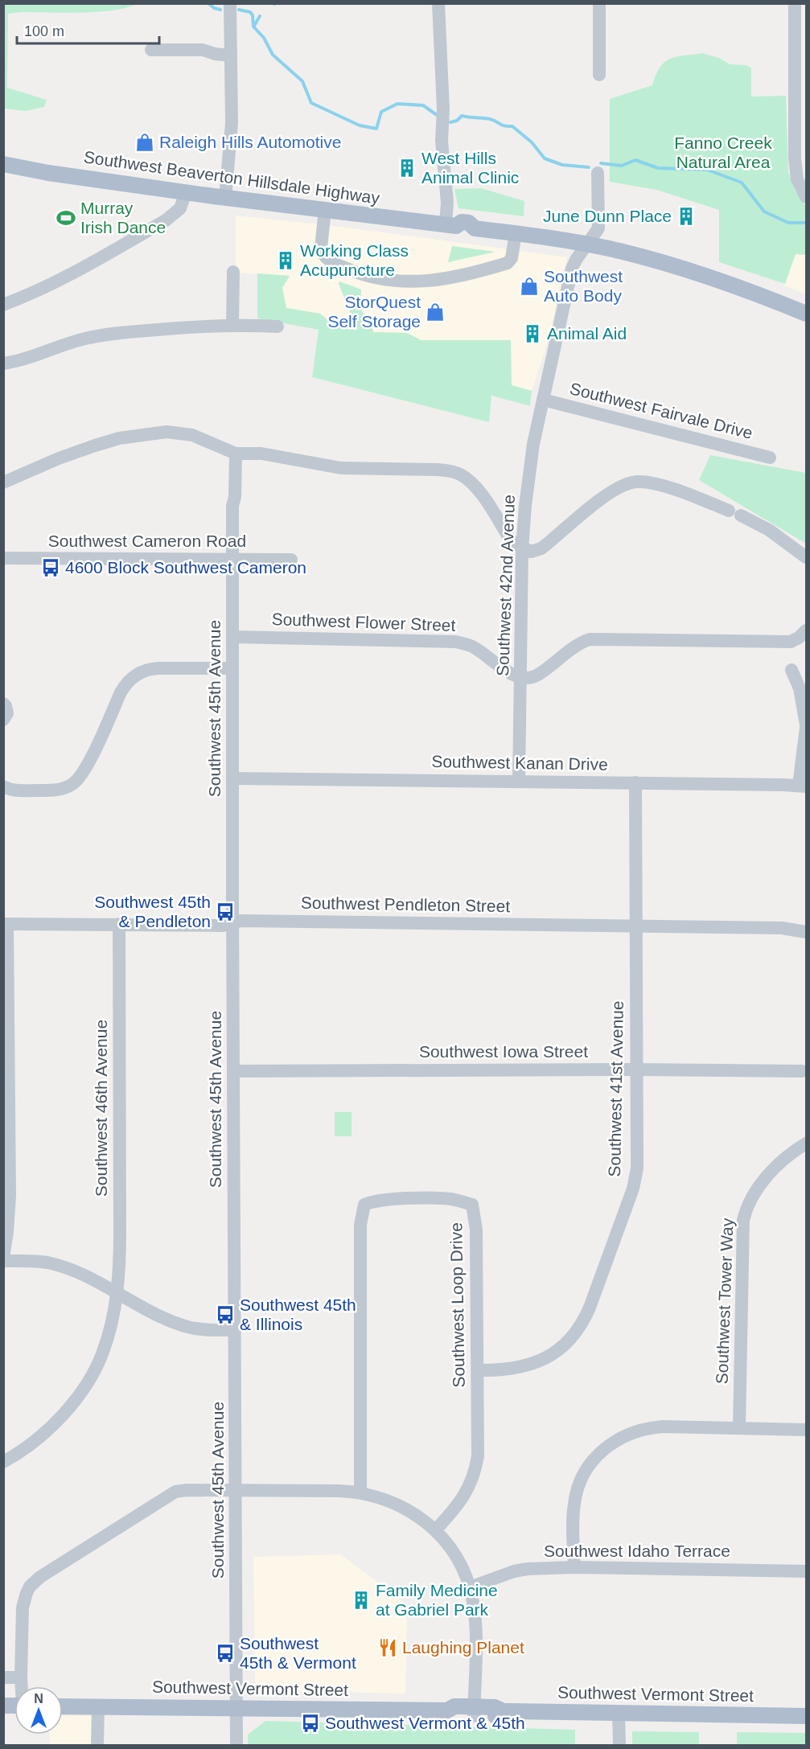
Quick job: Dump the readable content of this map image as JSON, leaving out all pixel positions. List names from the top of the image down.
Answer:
{
  "streets": {
    "main road": ["Southwest Beaverton Hillsdale Highway", "Southwest Vermont Street"],
    "street": [
      "Southwest Fairvale Drive",
      "Southwest Cameron Road",
      "Southwest 42nd Avenue",
      "Southwest Flower Street",
      "Southwest 45th Avenue",
      "Southwest Kanan Drive",
      "Southwest Pendleton Street",
      "Southwest Iowa Street",
      "Southwest 41st Avenue",
      "Southwest 46th Avenue",
      "Southwest Tower Way",
      "Southwest Loop Drive",
      "Southwest Idaho Terrace"
    ]
  },
  "crossings": [
    ["Southwest Beaverton Hillsdale Highway", "Southwest 42nd Avenue"],
    ["Southwest Fairvale Drive", "Southwest 42nd Avenue"],
    ["Southwest Cameron Road", "Southwest 45th Avenue"],
    ["Southwest 42nd Avenue", "Southwest Flower Street"],
    ["Southwest 42nd Avenue", "Southwest Kanan Drive"],
    ["Southwest Flower Street", "Southwest 45th Avenue"],
    ["Southwest 45th Avenue", "Southwest Kanan Drive"],
    ["Southwest 45th Avenue", "Southwest Pendleton Street"],
    ["Southwest 45th Avenue", "Southwest Iowa Street"],
    ["Southwest 45th Avenue", "Southwest Vermont Street"],
    ["Southwest Kanan Drive", "Southwest 41st Avenue"],
    ["Southwest Pendleton Street", "Southwest 41st Avenue"],
    ["Southwest Pendleton Street", "Southwest 46th Avenue"],
    ["Southwest Iowa Street", "Southwest 41st Avenue"],
    ["Southwest 41st Avenue", "Southwest Loop Drive"]
  ],
  "parks": ["Fanno Creek Natural Area"],
  "places": {
    "shop": ["Raleigh Hills Automotive", "Southwest Auto Body", "StorQuest Self Storage"],
    "building": [
      "West Hills Animal Clinic",
      "June Dunn Place",
      "Working Class Acupuncture",
      "Animal Aid",
      "Family Medicine at Gabriel Park"
    ],
    "sports": ["Murray Irish Dance"],
    "bus stop": [
      "4600 Block Southwest Cameron",
      "Southwest 45th & Pendleton",
      "Southwest 45th & Illinois",
      "Southwest 45th & Vermont",
      "Southwest Vermont & 45th"
    ],
    "restaurant": ["Laughing Planet"]
  },
  "scale_bar": "100 m",
  "north": "top"
}
